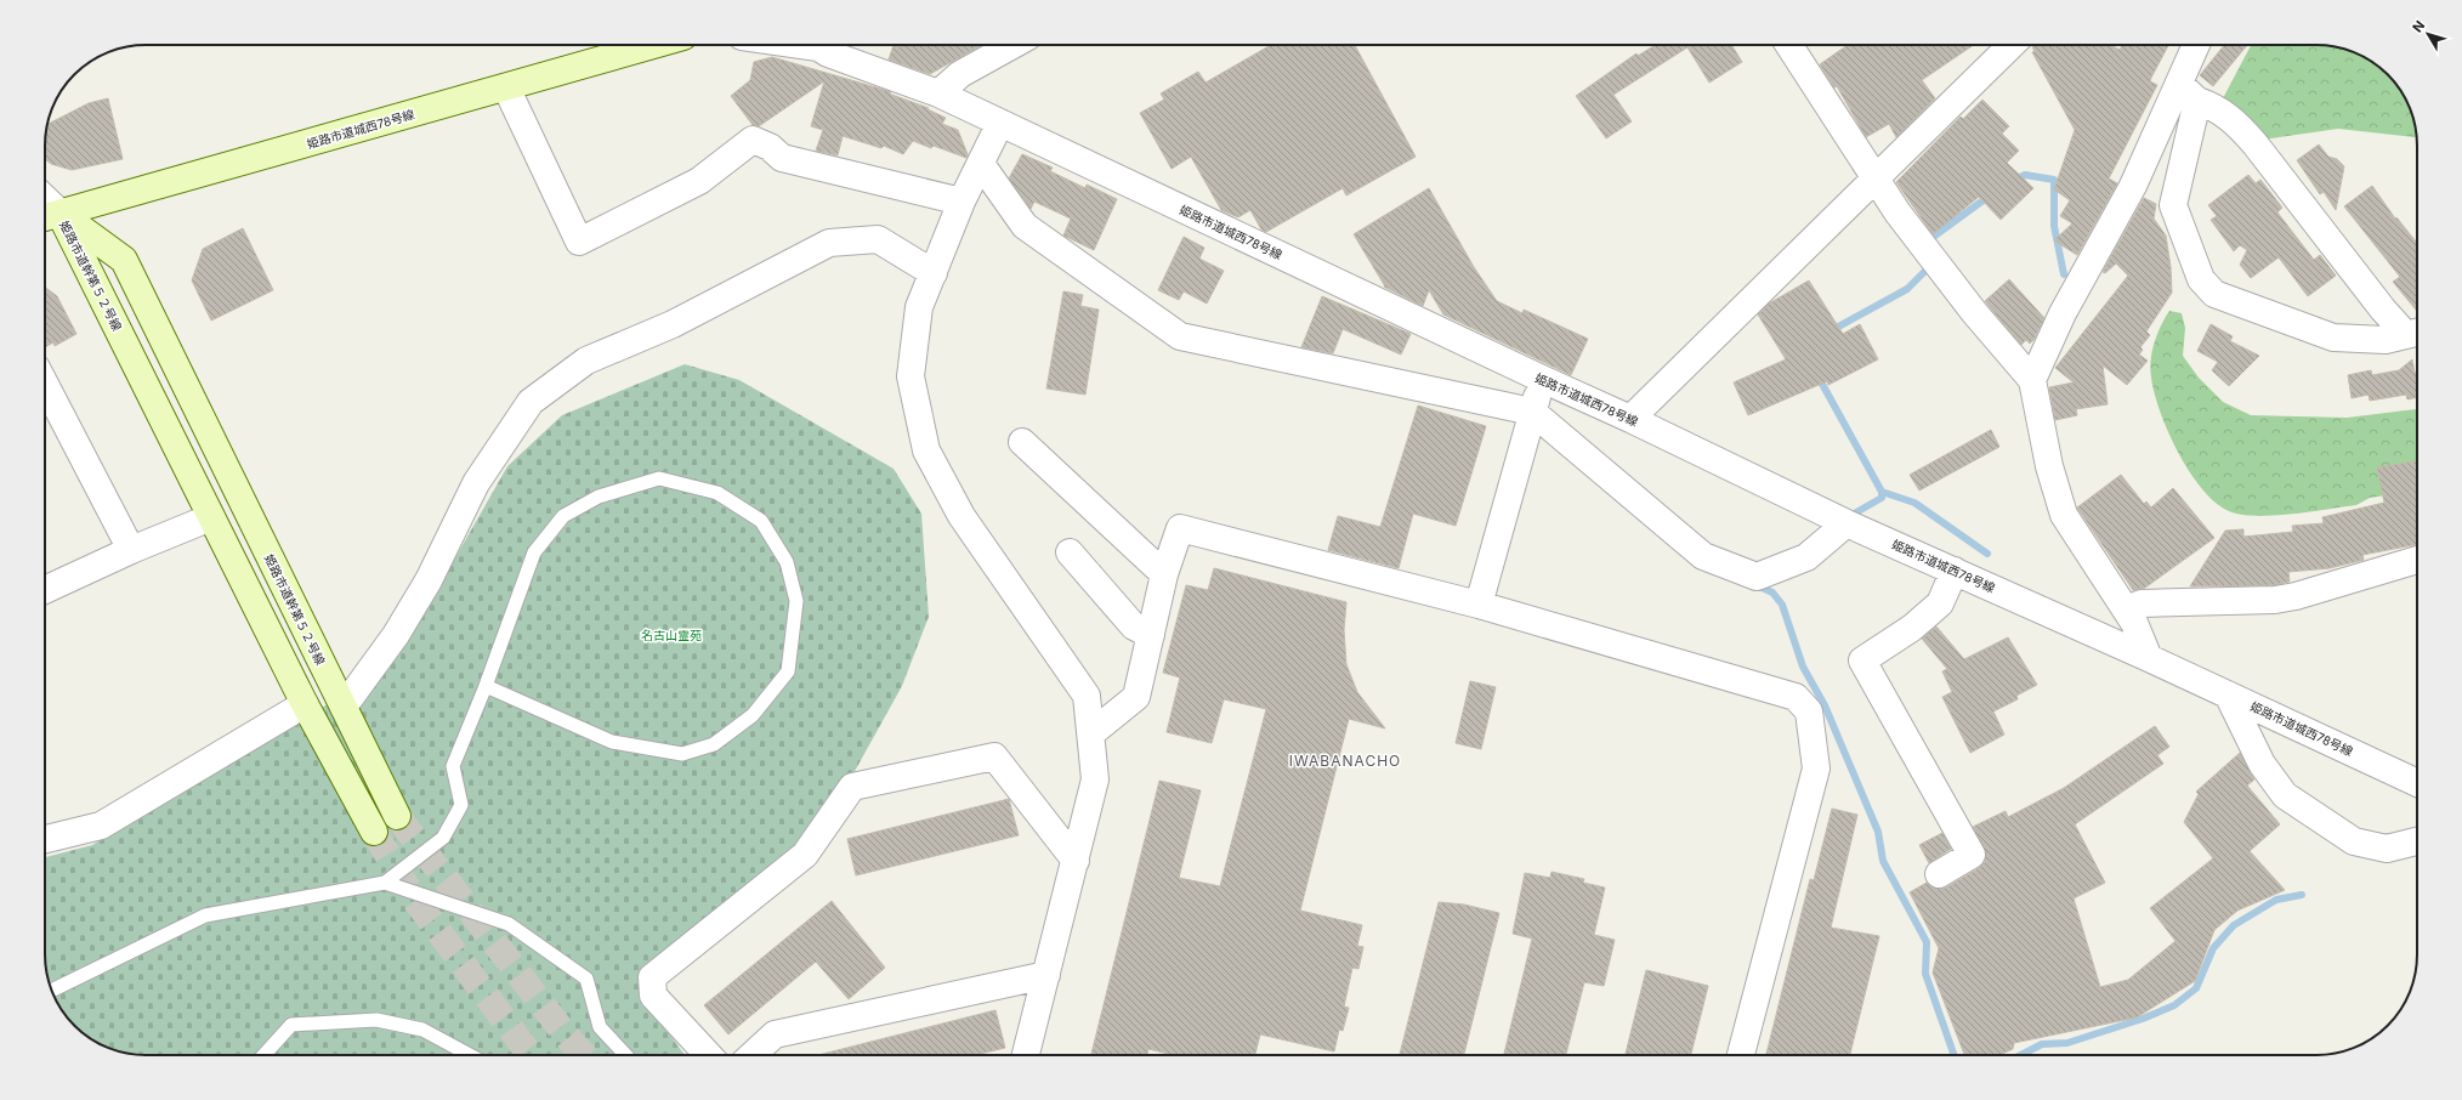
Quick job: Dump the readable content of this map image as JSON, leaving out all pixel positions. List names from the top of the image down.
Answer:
{
  "streets": {
    "street": ["姫路市道城西78号線", "姫路市道幹第５２号線"]
  },
  "crossings": [
    ["姫路市道城西78号線", "姫路市道幹第５２号線"]
  ],
  "districts": ["IWABANACHO"],
  "parks": ["名古山霊苑"],
  "north": "top left"
}
